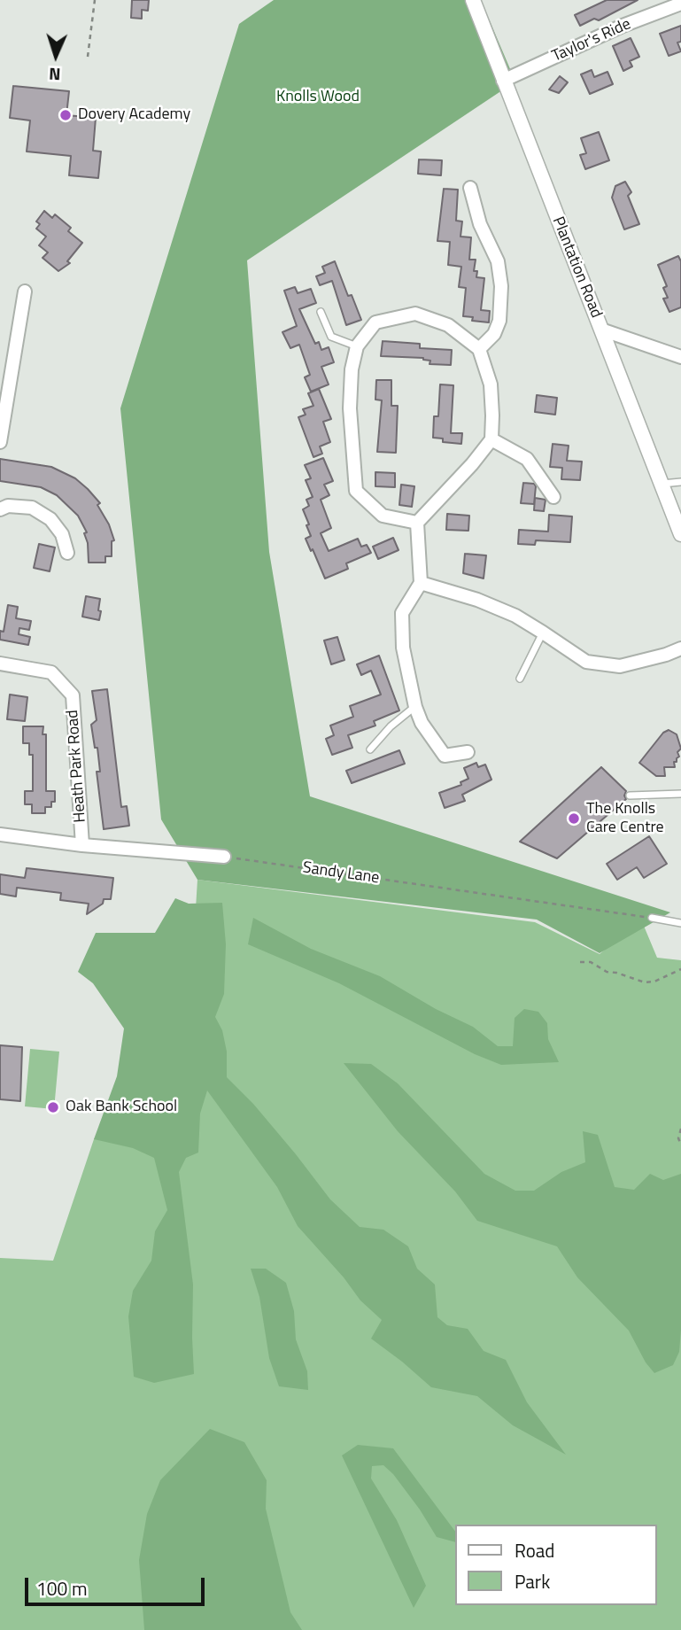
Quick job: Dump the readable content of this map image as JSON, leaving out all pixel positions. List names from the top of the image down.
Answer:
{
  "streets": {
    "street": ["Taylor's Ride", "Plantation Road", "Heath Park Road"],
    "path": ["Sandy Lane"]
  },
  "crossings": [
    ["Taylor's Ride", "Plantation Road"]
  ],
  "parks": ["Knolls Wood"],
  "places": ["Dovery Academy", "The Knolls Care Centre", "Oak Bank School"],
  "legend": ["Road", "Park"],
  "scale_bar": "100 m",
  "north": "bottom"
}
